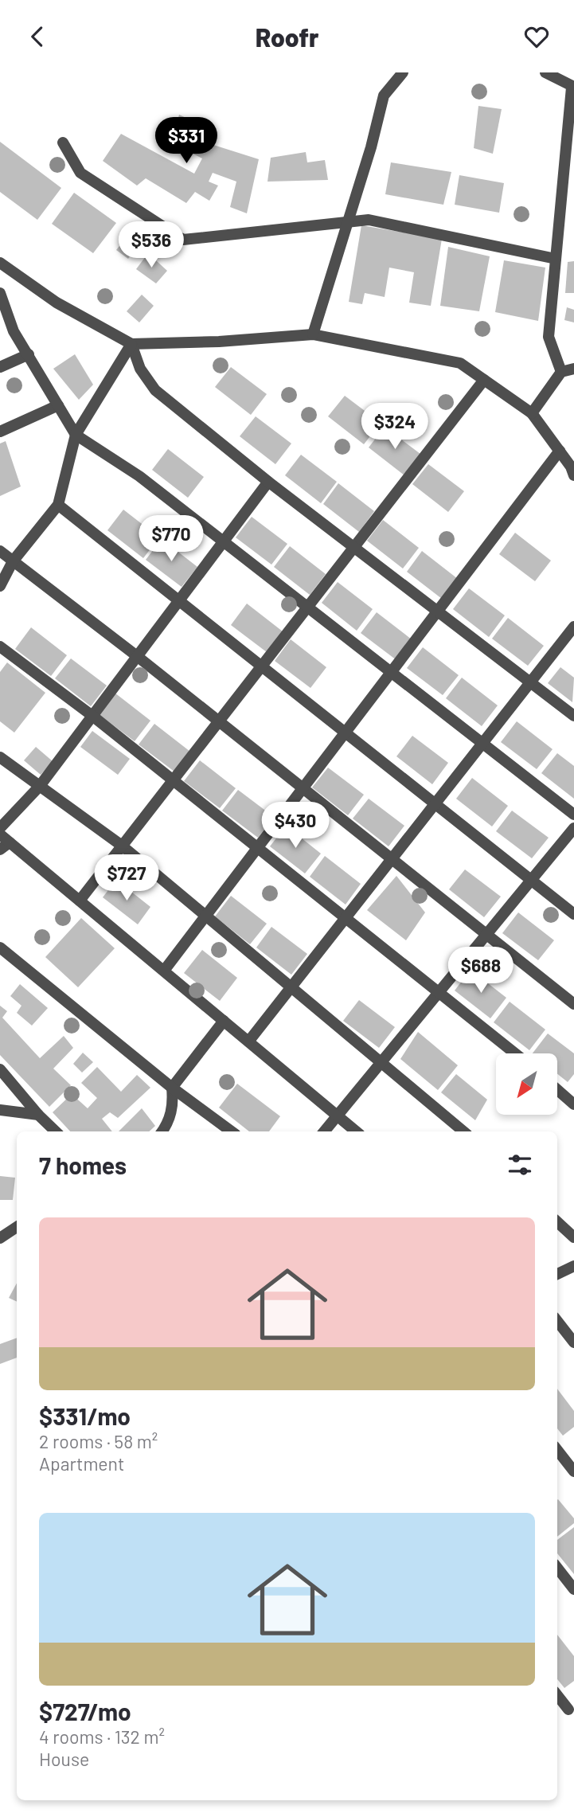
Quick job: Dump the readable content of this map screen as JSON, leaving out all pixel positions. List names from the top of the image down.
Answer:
{
  "north": "bottom left",
  "page": {
    "header": "Roofr",
    "price": [
      "$331",
      "$536",
      "$324",
      "$770",
      "$430",
      "$727",
      "$688"
    ],
    "heading": "7 homes",
    "list": [
      {
        "name": "$331/mo",
        "note": "2 rooms · 58 m² · Apartment"
      },
      {
        "name": "$727/mo",
        "note": "4 rooms · 132 m² · House"
      }
    ]
  }
}
